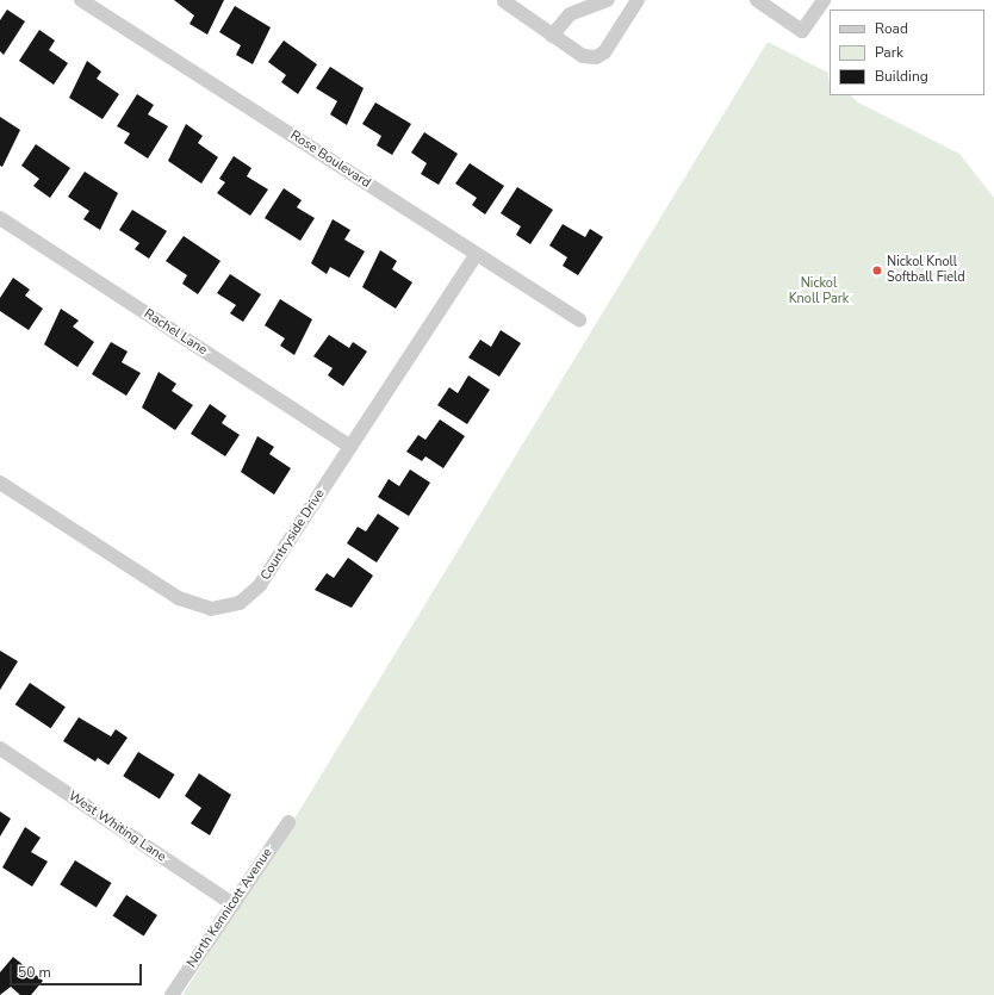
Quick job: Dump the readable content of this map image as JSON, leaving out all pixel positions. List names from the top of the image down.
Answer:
{
  "streets": {
    "street": [
      "Rose Boulevard",
      "Rachel Lane",
      "Countryside Drive",
      "West Whiting Lane",
      "North Kennicott Avenue"
    ]
  },
  "crossings": [
    ["Rose Boulevard", "Countryside Drive"],
    ["Rachel Lane", "Countryside Drive"],
    ["West Whiting Lane", "North Kennicott Avenue"]
  ],
  "parks": ["Nickol Knoll Park"],
  "places": ["Nickol Knoll Softball Field"],
  "legend": ["Road", "Park", "Building"],
  "scale_bar": "50 m"
}
